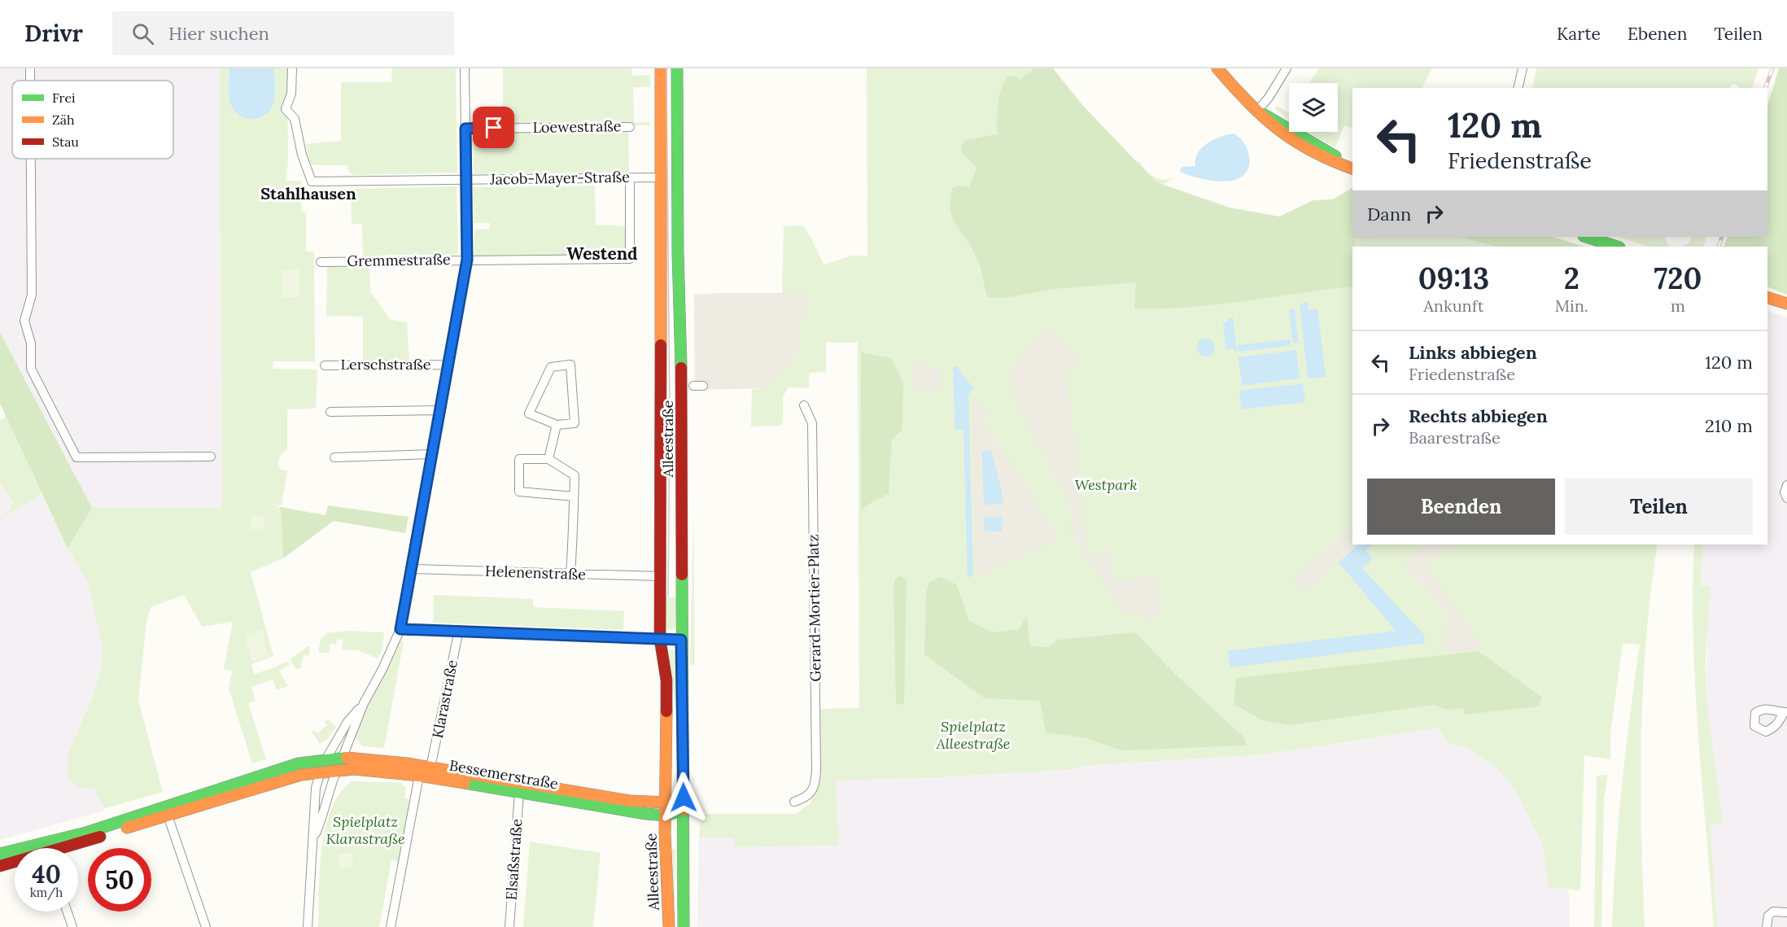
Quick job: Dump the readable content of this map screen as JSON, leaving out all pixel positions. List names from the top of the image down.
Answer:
{
  "streets": {
    "main road": ["Alleestraße", "Bessemerstraße"],
    "street": [
      "Loewestraße",
      "Jacob-Mayer-Straße",
      "Gremmestraße",
      "Lerschstraße",
      "Helenenstraße",
      "Gerard-Mortier-Platz",
      "Klarastraße",
      "Elsaßstraße"
    ]
  },
  "crossings": [
    ["Jacob-Mayer-Straße", "Gremmestraße"],
    ["Jacob-Mayer-Straße", "Alleestraße"],
    ["Alleestraße", "Helenenstraße"],
    ["Alleestraße", "Bessemerstraße"],
    ["Klarastraße", "Bessemerstraße"],
    ["Bessemerstraße", "Elsaßstraße"]
  ],
  "districts": ["Stahlhausen", "Westend"],
  "parks": ["Westpark", "Spielplatz Alleestraße", "Spielplatz Klarastraße"],
  "legend": ["Frei", "Zäh", "Stau"],
  "page": {
    "header": "Drivr",
    "search": "Hier suchen",
    "nav": ["Karte", "Ebenen", "Teilen"],
    "turn": ["120 m", "Friedenstraße"],
    "then": "Dann",
    "eta": [
      "09:13",
      "Ankunft",
      "2",
      "Min.",
      "720",
      "m"
    ],
    "list": [
      {
        "name": "Links abbiegen",
        "note": "Friedenstraße",
        "value": "120 m"
      },
      {
        "name": "Rechts abbiegen",
        "note": "Baarestraße",
        "value": "210 m"
      }
    ],
    "buttons": ["Beenden", "Teilen"],
    "speed": "40 km/h",
    "limit": "50"
  }
}
